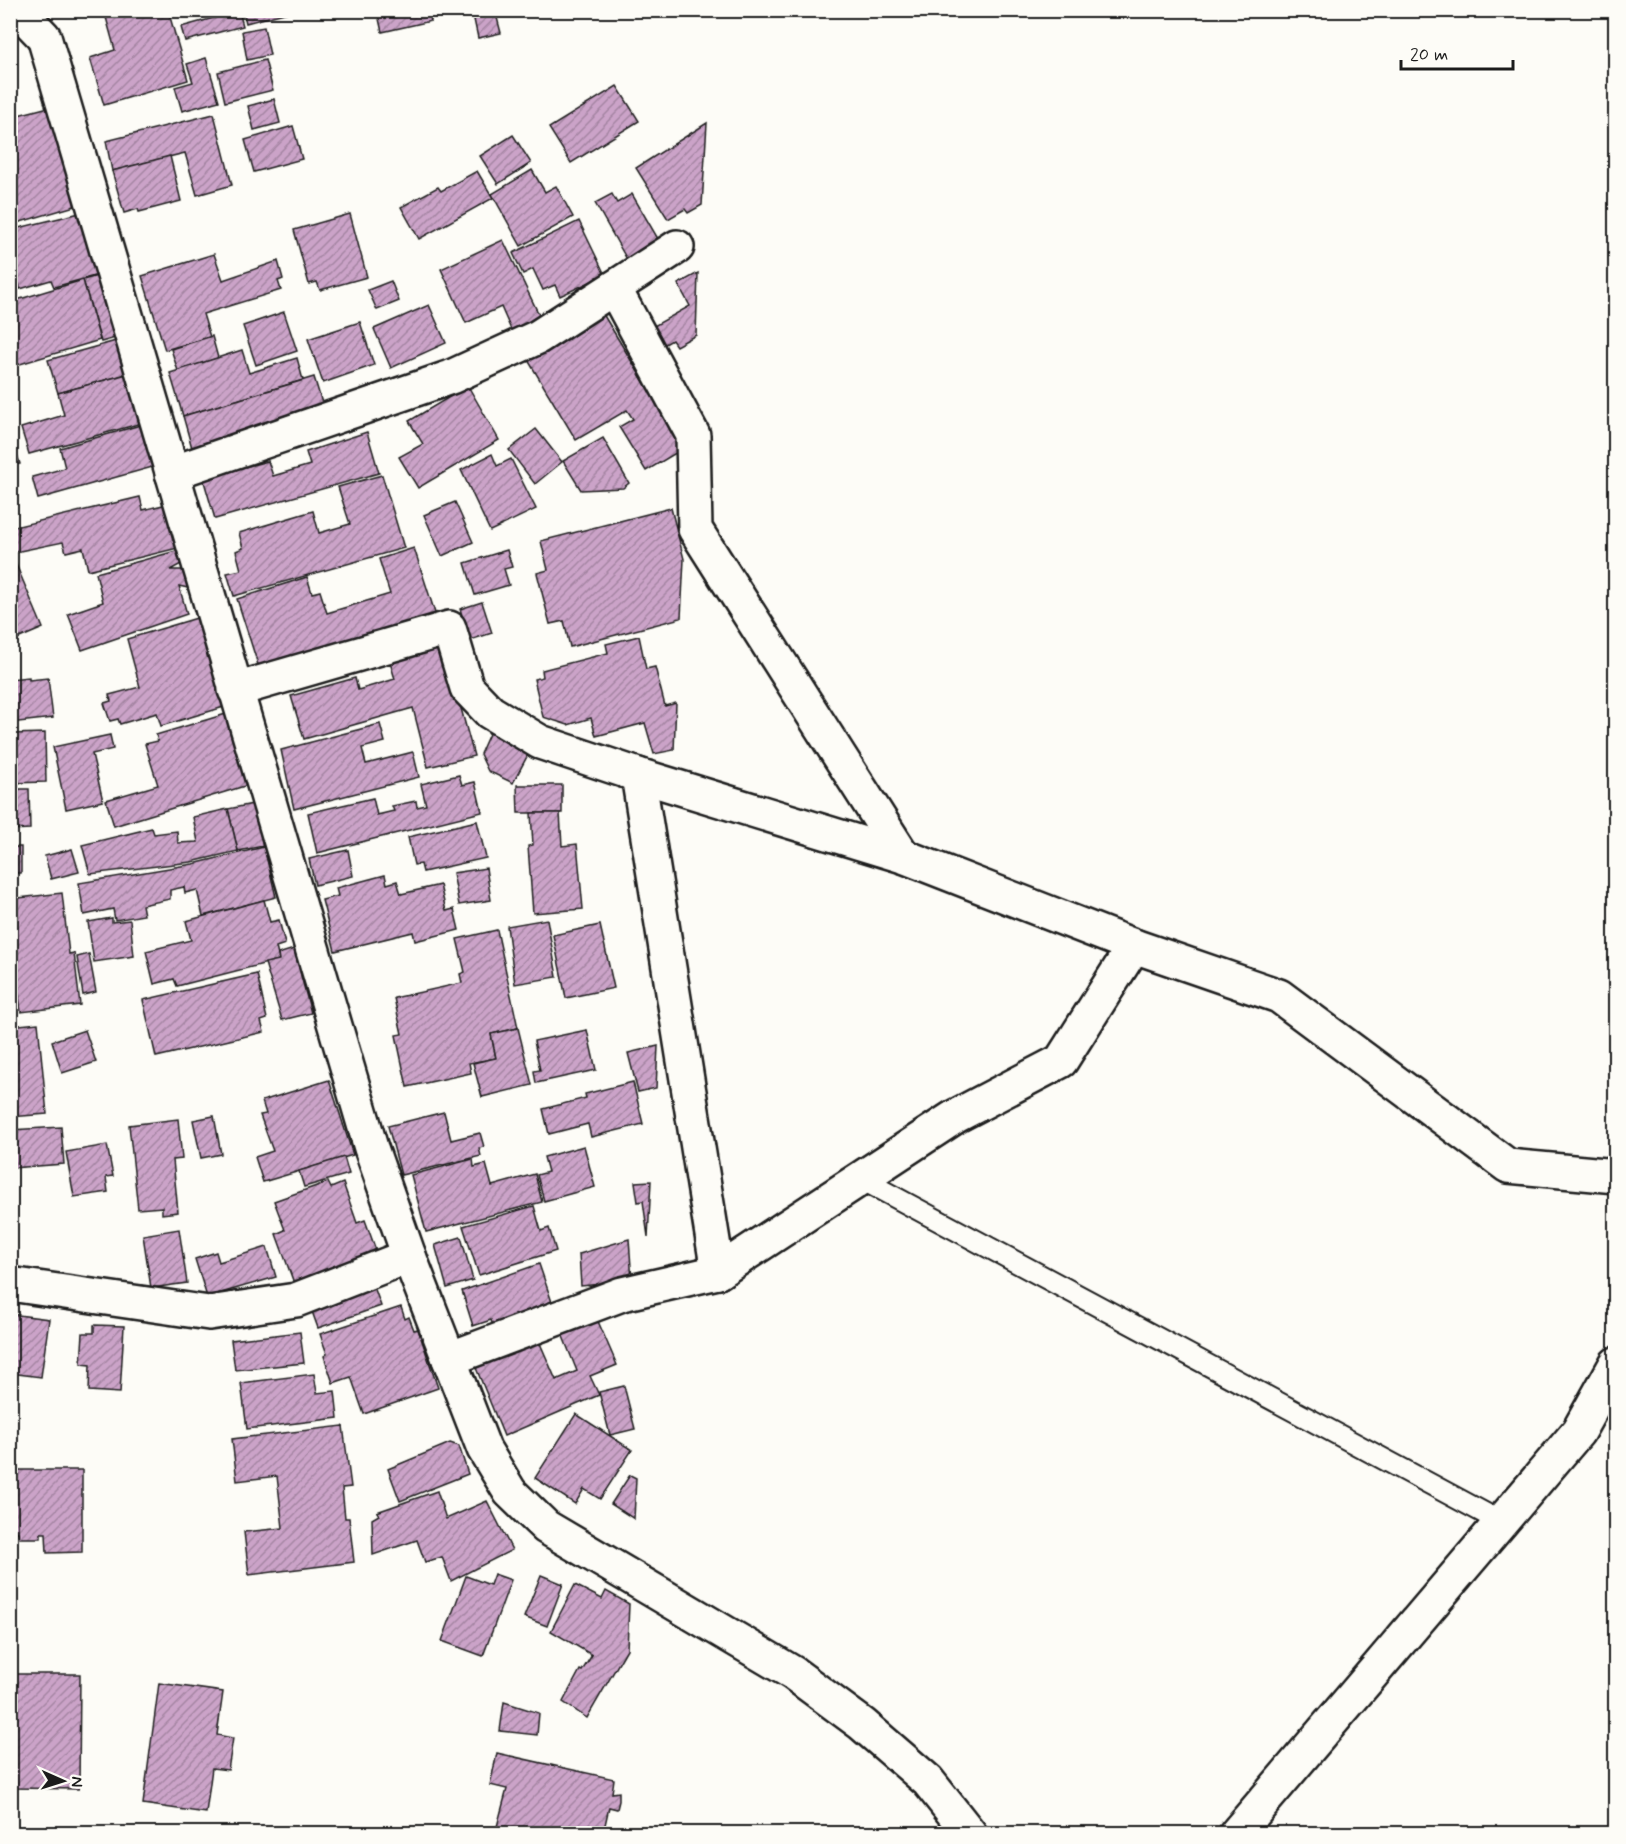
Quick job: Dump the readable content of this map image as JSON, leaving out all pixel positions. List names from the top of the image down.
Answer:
{
  "scale_bar": "20 m",
  "north": "right"
}
